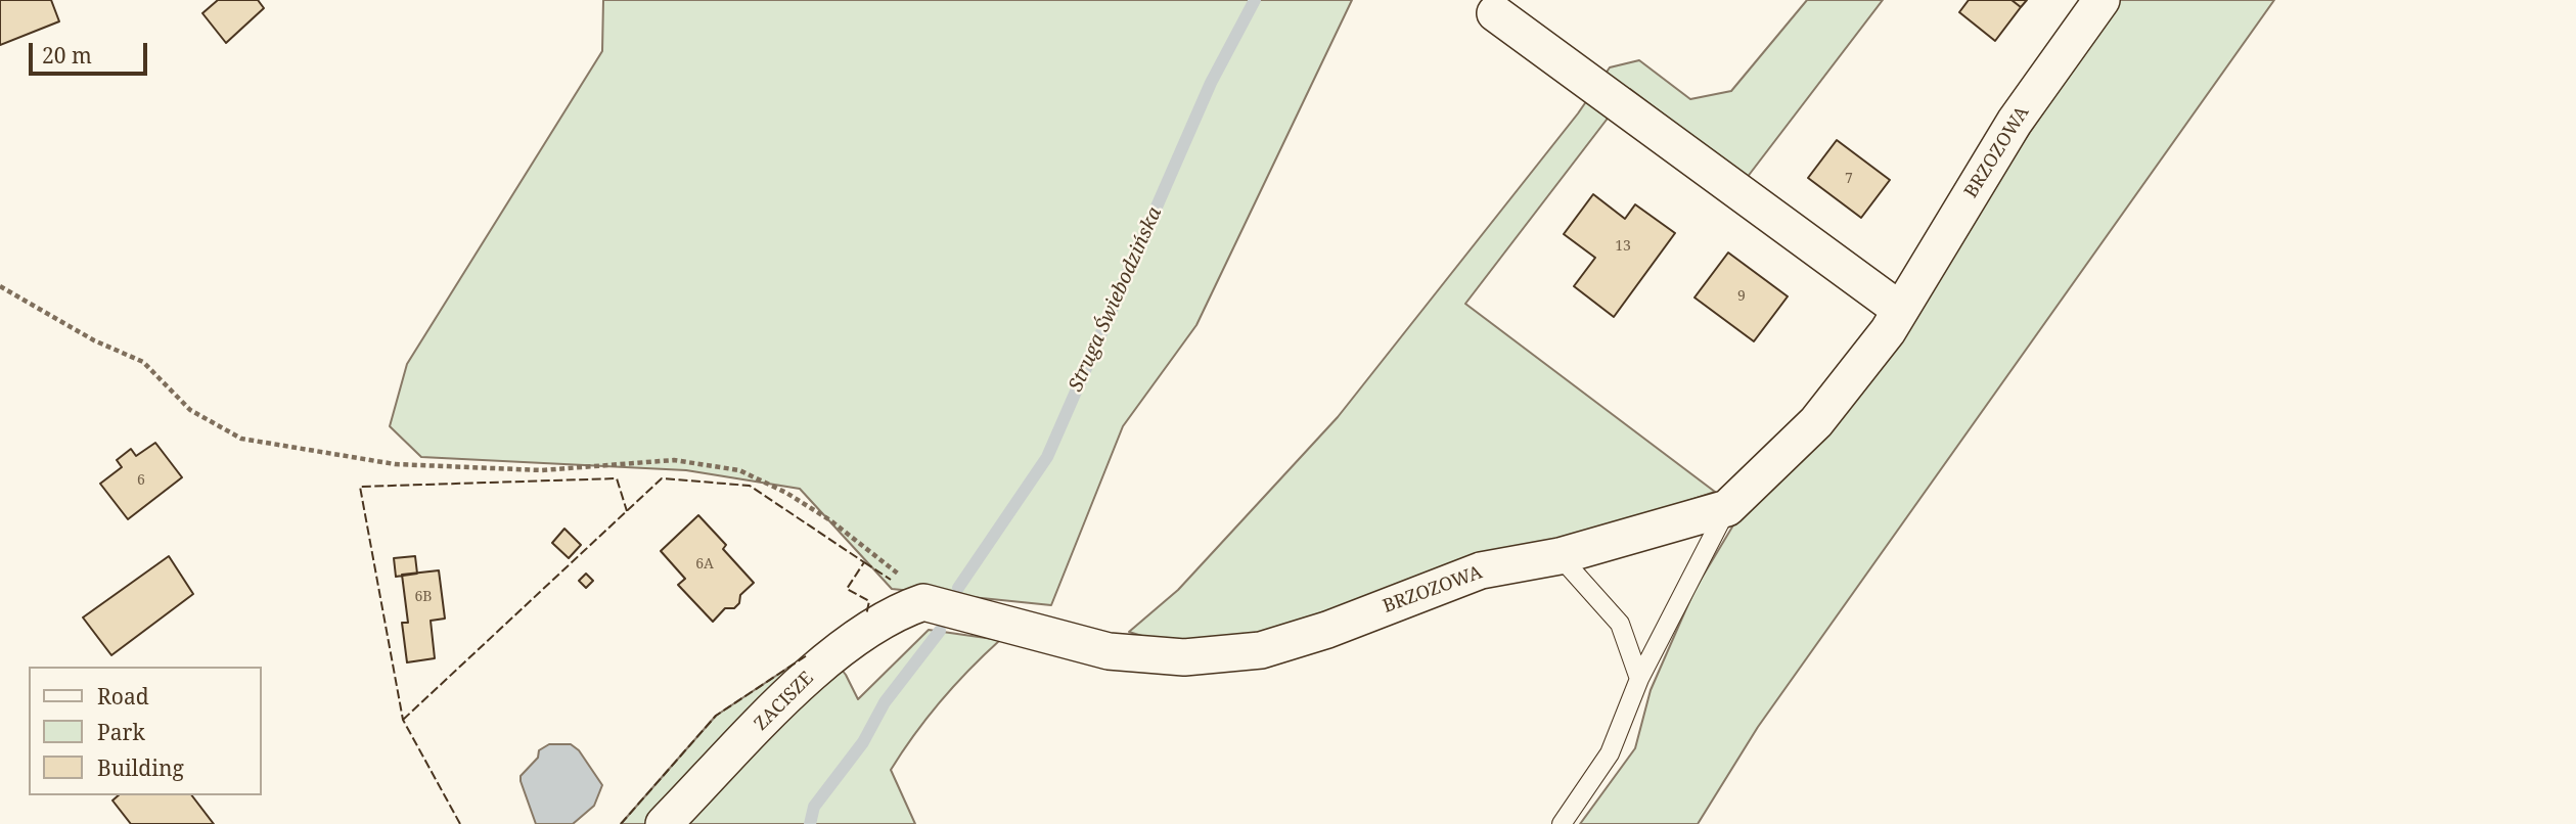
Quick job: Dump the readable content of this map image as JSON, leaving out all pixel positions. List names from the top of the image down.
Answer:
{
  "streets": {
    "street": ["BRZOZOWA", "ZACISZE"]
  },
  "crossings": [
    ["BRZOZOWA", "ZACISZE"]
  ],
  "water": ["Struga Świebodzińska"],
  "house_numbers": [
    "7",
    "13",
    "9",
    "6",
    "6A",
    "6B"
  ],
  "legend": ["Road", "Park", "Building"],
  "scale_bar": "20 m"
}
